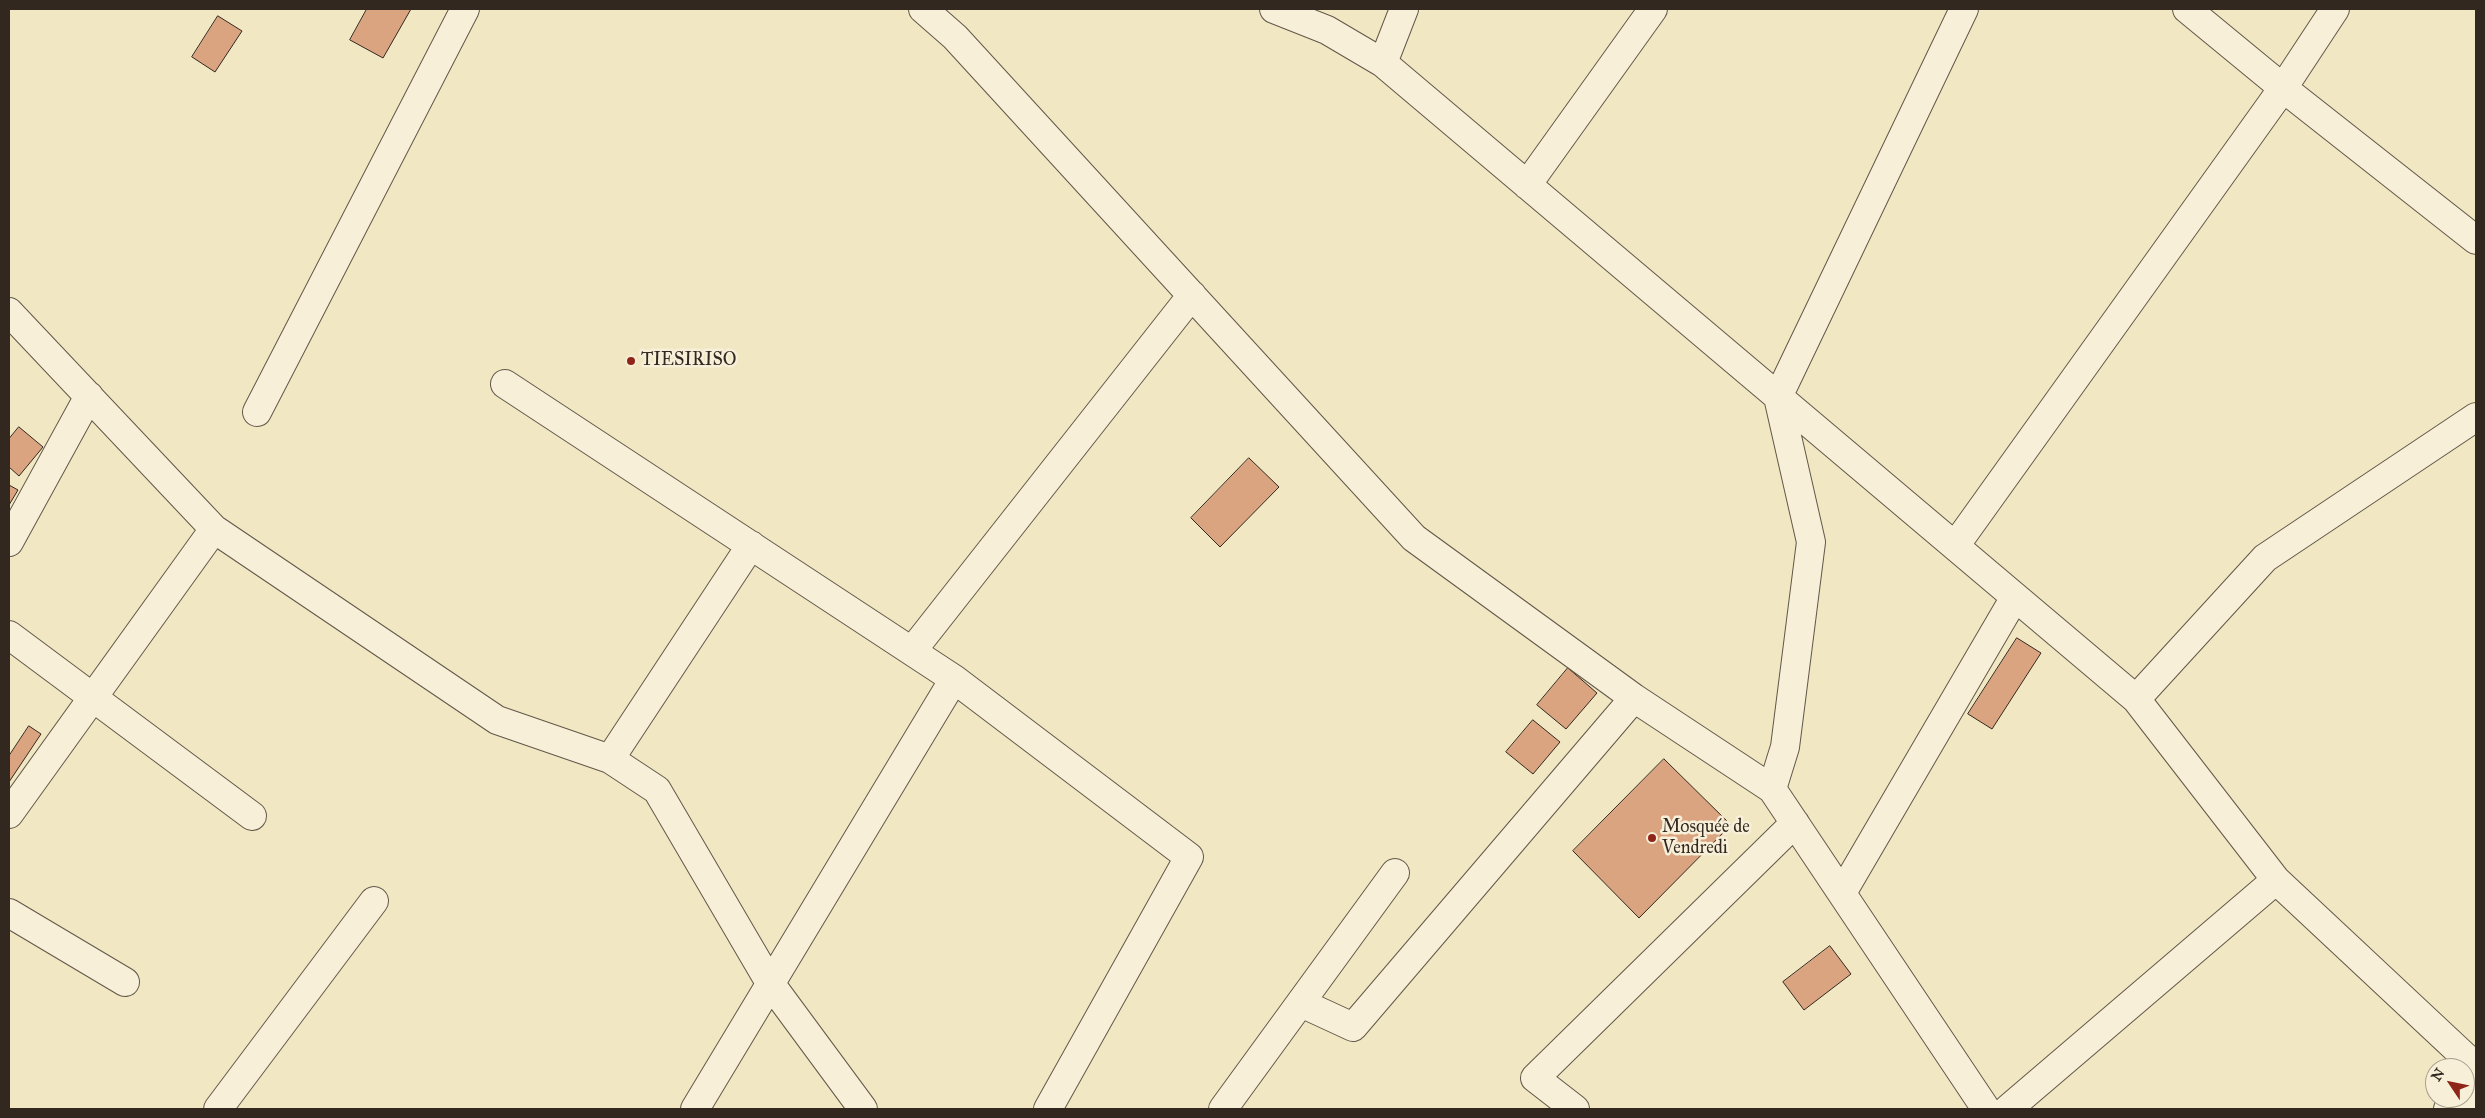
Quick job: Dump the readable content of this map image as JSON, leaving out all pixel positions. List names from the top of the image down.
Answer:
{
  "places": ["TIESIRISO", "Mosquée de Vendredi"],
  "north": "top left"
}
